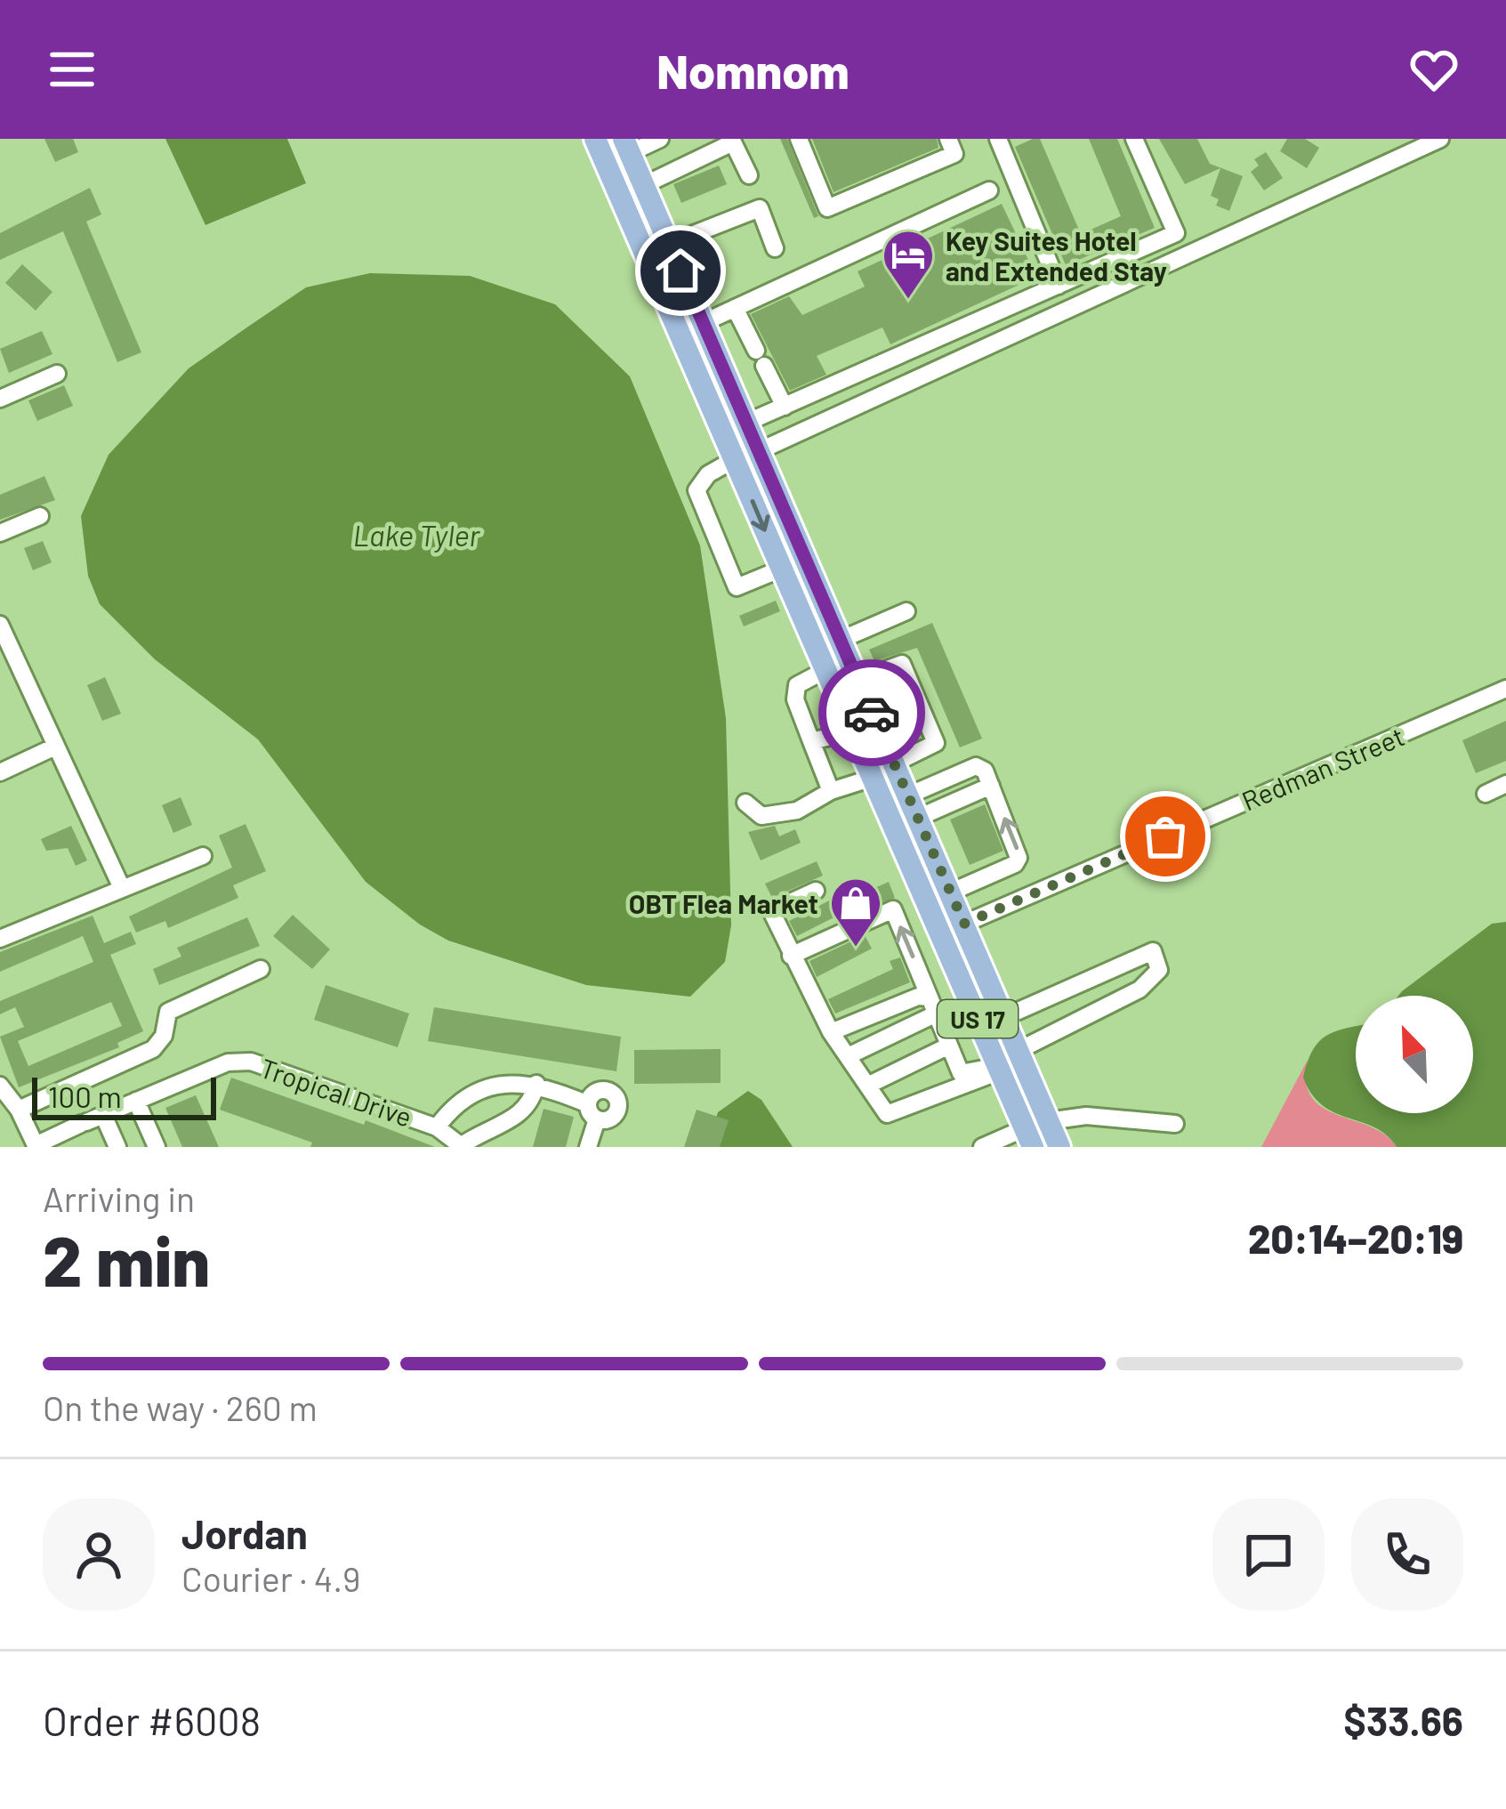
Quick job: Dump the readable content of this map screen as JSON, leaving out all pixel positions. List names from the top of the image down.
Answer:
{
  "streets": {
    "main road": ["US 17"],
    "street": ["Redman Street", "Tropical Drive"]
  },
  "crossings": [
    ["Redman Street", "US 17"]
  ],
  "water": ["Lake Tyler"],
  "places": {
    "hotel": ["Key Suites Hotel and Extended Stay"],
    "shop": ["OBT Flea Market"]
  },
  "scale_bar": "100 m",
  "north": "top left",
  "page": {
    "header": "Nomnom",
    "scale": "100 m",
    "heading": ["2 min", "Arriving in", "20:14–20:19"],
    "panel": [
      "Jordan",
      "Courier · 4.9",
      "Order #6008",
      "$33.66"
    ],
    "bar": "On the way · 260 m"
  }
}
